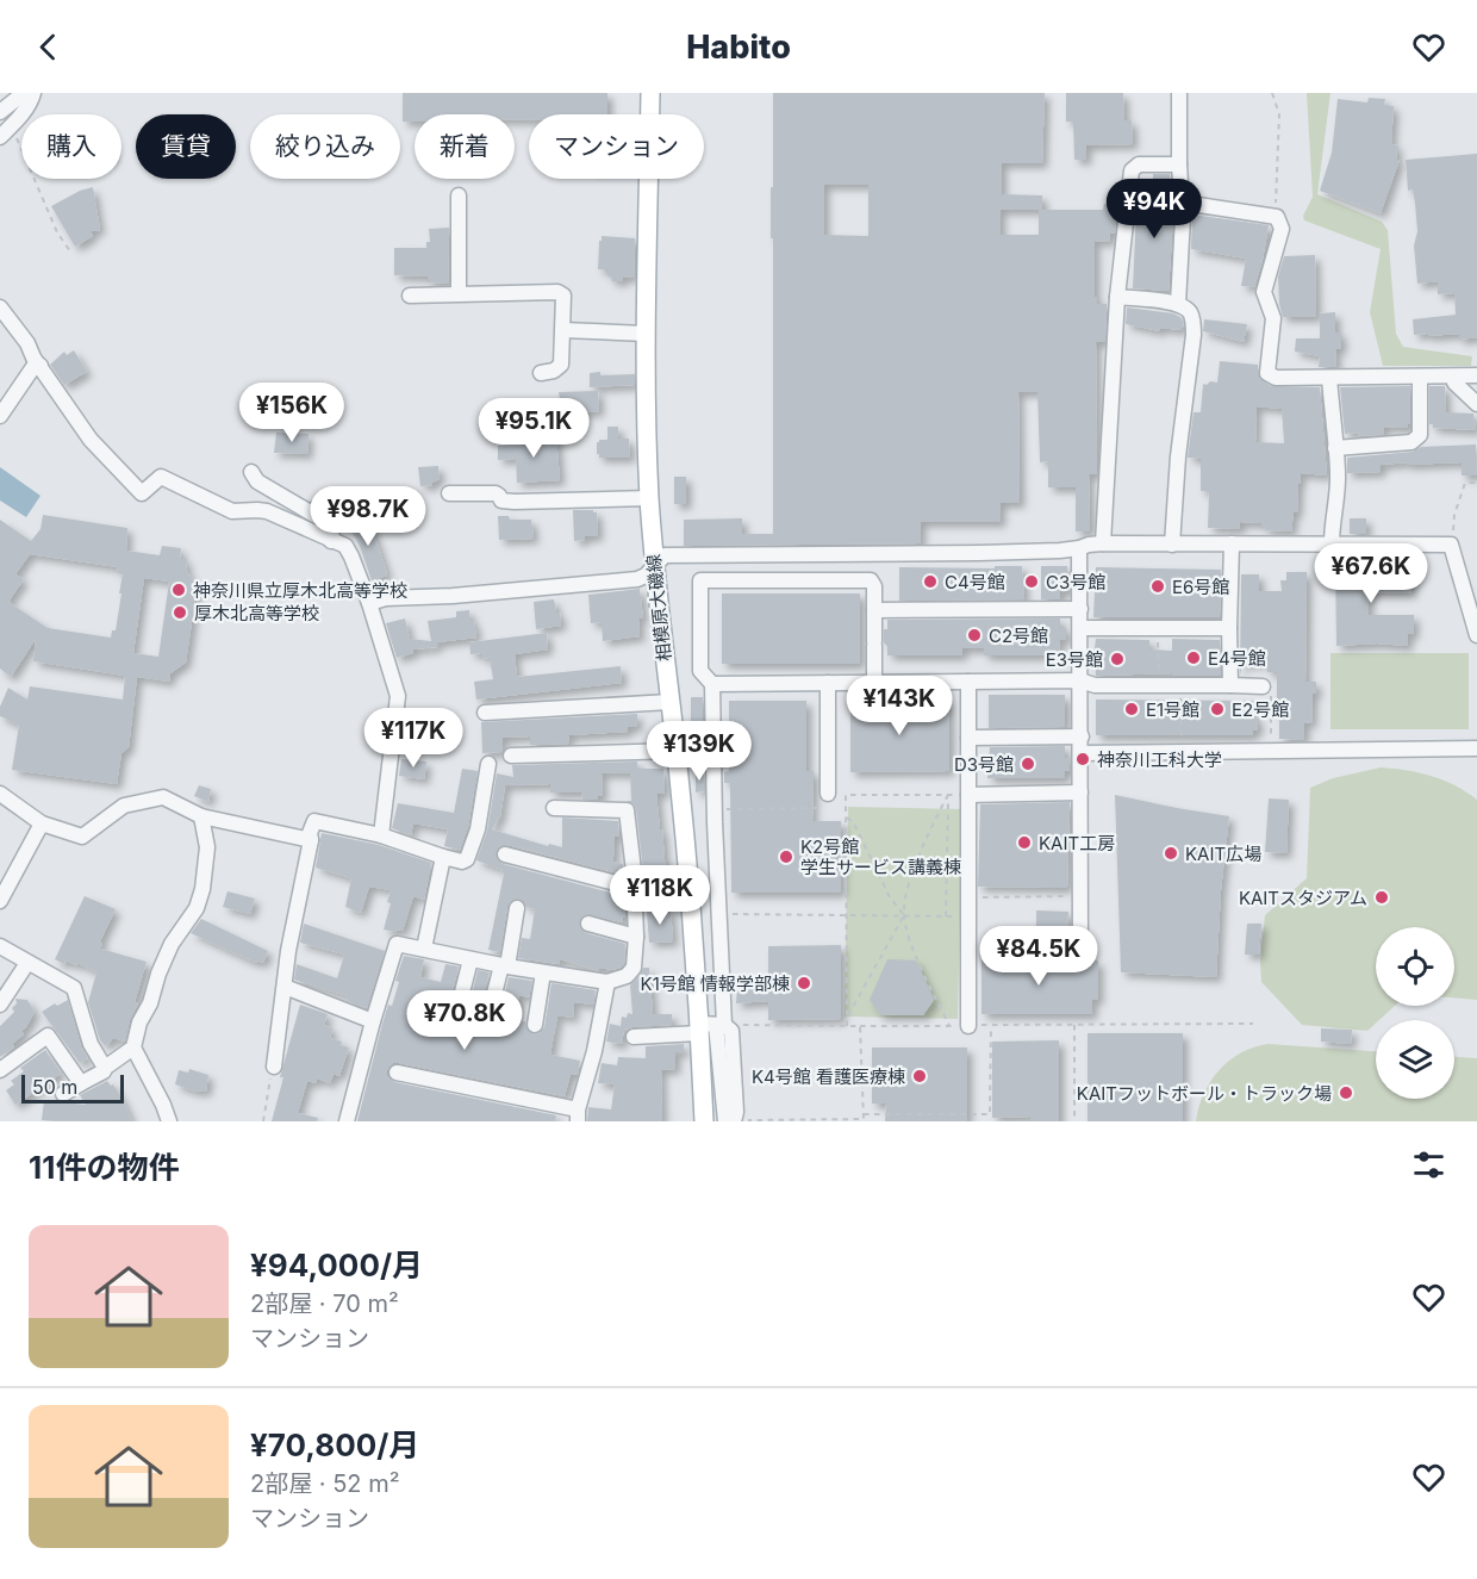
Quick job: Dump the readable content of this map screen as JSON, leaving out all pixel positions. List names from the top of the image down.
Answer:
{
  "streets": {
    "main road": ["相模原大磯線"]
  },
  "places": [
    "C4号館",
    "C3号館",
    "E6号館",
    "神奈川県立厚木北高等学校",
    "厚木北高等学校",
    "C2号館",
    "E4号館",
    "E3号館",
    "E1号館",
    "E2号館",
    "神奈川工科大学",
    "D3号館",
    "KAIT工房",
    "KAIT広場",
    "K2号館 学生サービス講義棟",
    "KAITスタジアム",
    "K1号館 情報学部棟",
    "K4号館 看護医療棟",
    "KAITフットボール・トラック場"
  ],
  "scale_bar": "50 m",
  "page": {
    "header": "Habito",
    "chip": [
      "購入",
      "賃貸",
      "絞り込み",
      "新着",
      "マンション"
    ],
    "price": [
      "¥94K",
      "¥156K",
      "¥95.1K",
      "¥98.7K",
      "¥67.6K",
      "¥143K",
      "¥117K",
      "¥139K",
      "¥118K",
      "¥84.5K",
      "¥70.8K"
    ],
    "scale": "50 m",
    "heading": "11件の物件",
    "list": [
      {
        "name": "¥94,000/月",
        "note": "2部屋 · 70 m² · マンション"
      },
      {
        "name": "¥70,800/月",
        "note": "2部屋 · 52 m² · マンション"
      }
    ]
  }
}
